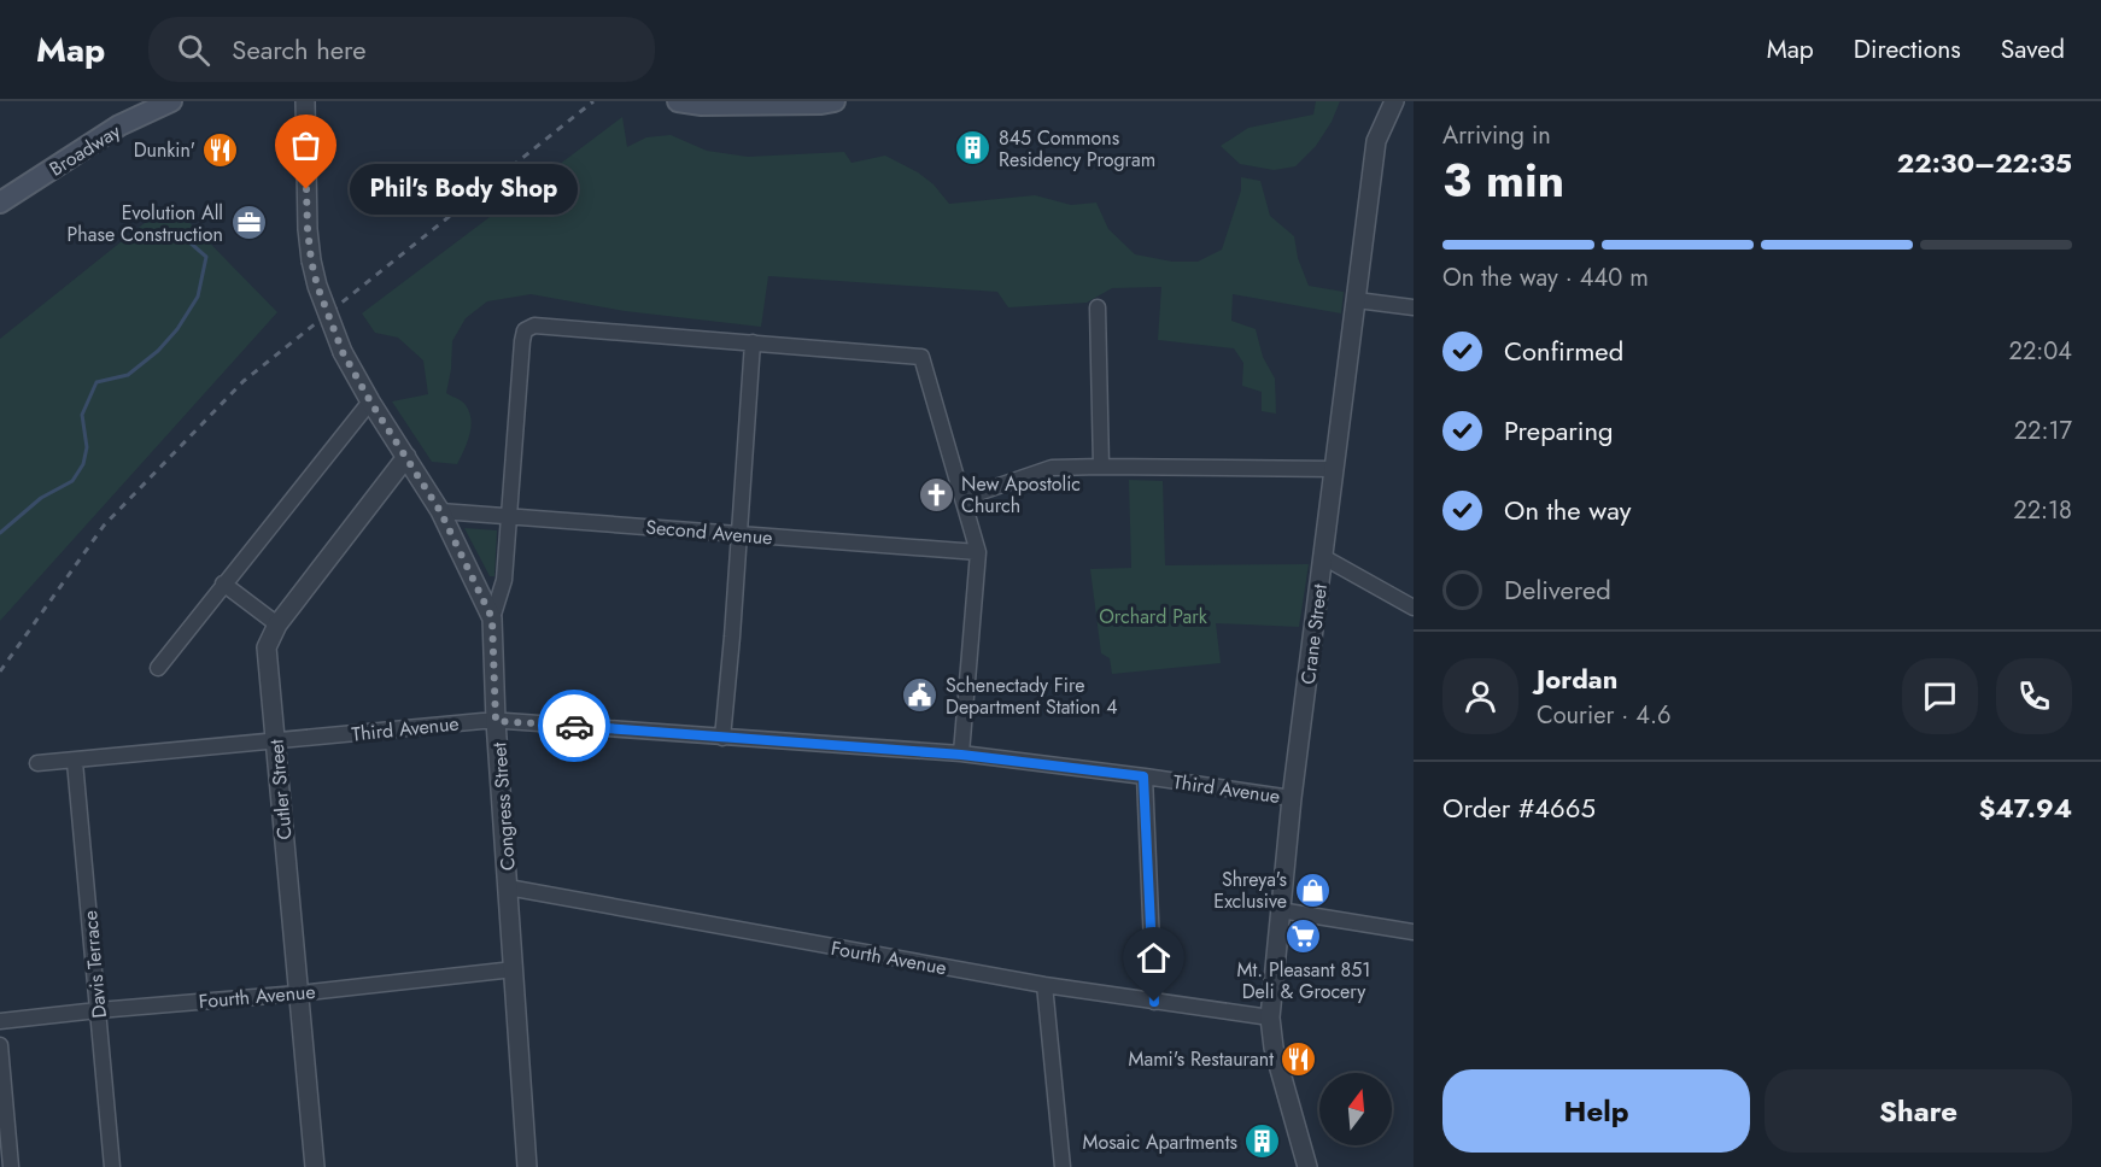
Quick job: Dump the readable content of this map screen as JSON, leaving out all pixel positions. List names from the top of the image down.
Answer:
{
  "streets": {
    "main road": ["Broadway"],
    "street": [
      "Second Avenue",
      "Crane Street",
      "Third Avenue",
      "Cutler Street",
      "Congress Street",
      "Fourth Avenue",
      "Davis Terrace"
    ]
  },
  "crossings": [
    ["Second Avenue", "Congress Street"],
    ["Crane Street", "Third Avenue"],
    ["Crane Street", "Fourth Avenue"],
    ["Third Avenue", "Cutler Street"],
    ["Third Avenue", "Congress Street"],
    ["Third Avenue", "Davis Terrace"],
    ["Cutler Street", "Congress Street"],
    ["Cutler Street", "Fourth Avenue"],
    ["Congress Street", "Fourth Avenue"],
    ["Fourth Avenue", "Davis Terrace"]
  ],
  "parks": ["Orchard Park"],
  "places": {
    "building": ["845 Commons Residency Program", "Mosaic Apartments"],
    "restaurant": ["Dunkin'", "Mami's Restaurant"],
    "other": ["Phil's Body Shop"],
    "office": ["Evolution All Phase Construction"],
    "church": ["New Apostolic Church"],
    "public building": ["Schenectady Fire Department Station 4"],
    "shop": ["Shreya's Exclusive"],
    "supermarket": ["Mt. Pleasant 851 Deli & Grocery"]
  },
  "north": "top",
  "page": {
    "header": "Map",
    "search": "Search here",
    "nav": ["Map", "Directions", "Saved"],
    "heading": ["3 min", "Arriving in", "22:30–22:35"],
    "panel": [
      "Jordan",
      "Courier · 4.6",
      "Order #4665",
      "$47.94"
    ],
    "bubble": "Phil's Body Shop",
    "bar": "On the way · 440 m",
    "list": [
      ["Confirmed", "22:04"],
      ["Preparing", "22:17"],
      ["On the way", "22:18"],
      "Delivered"
    ],
    "buttons": ["Help", "Share"]
  }
}
